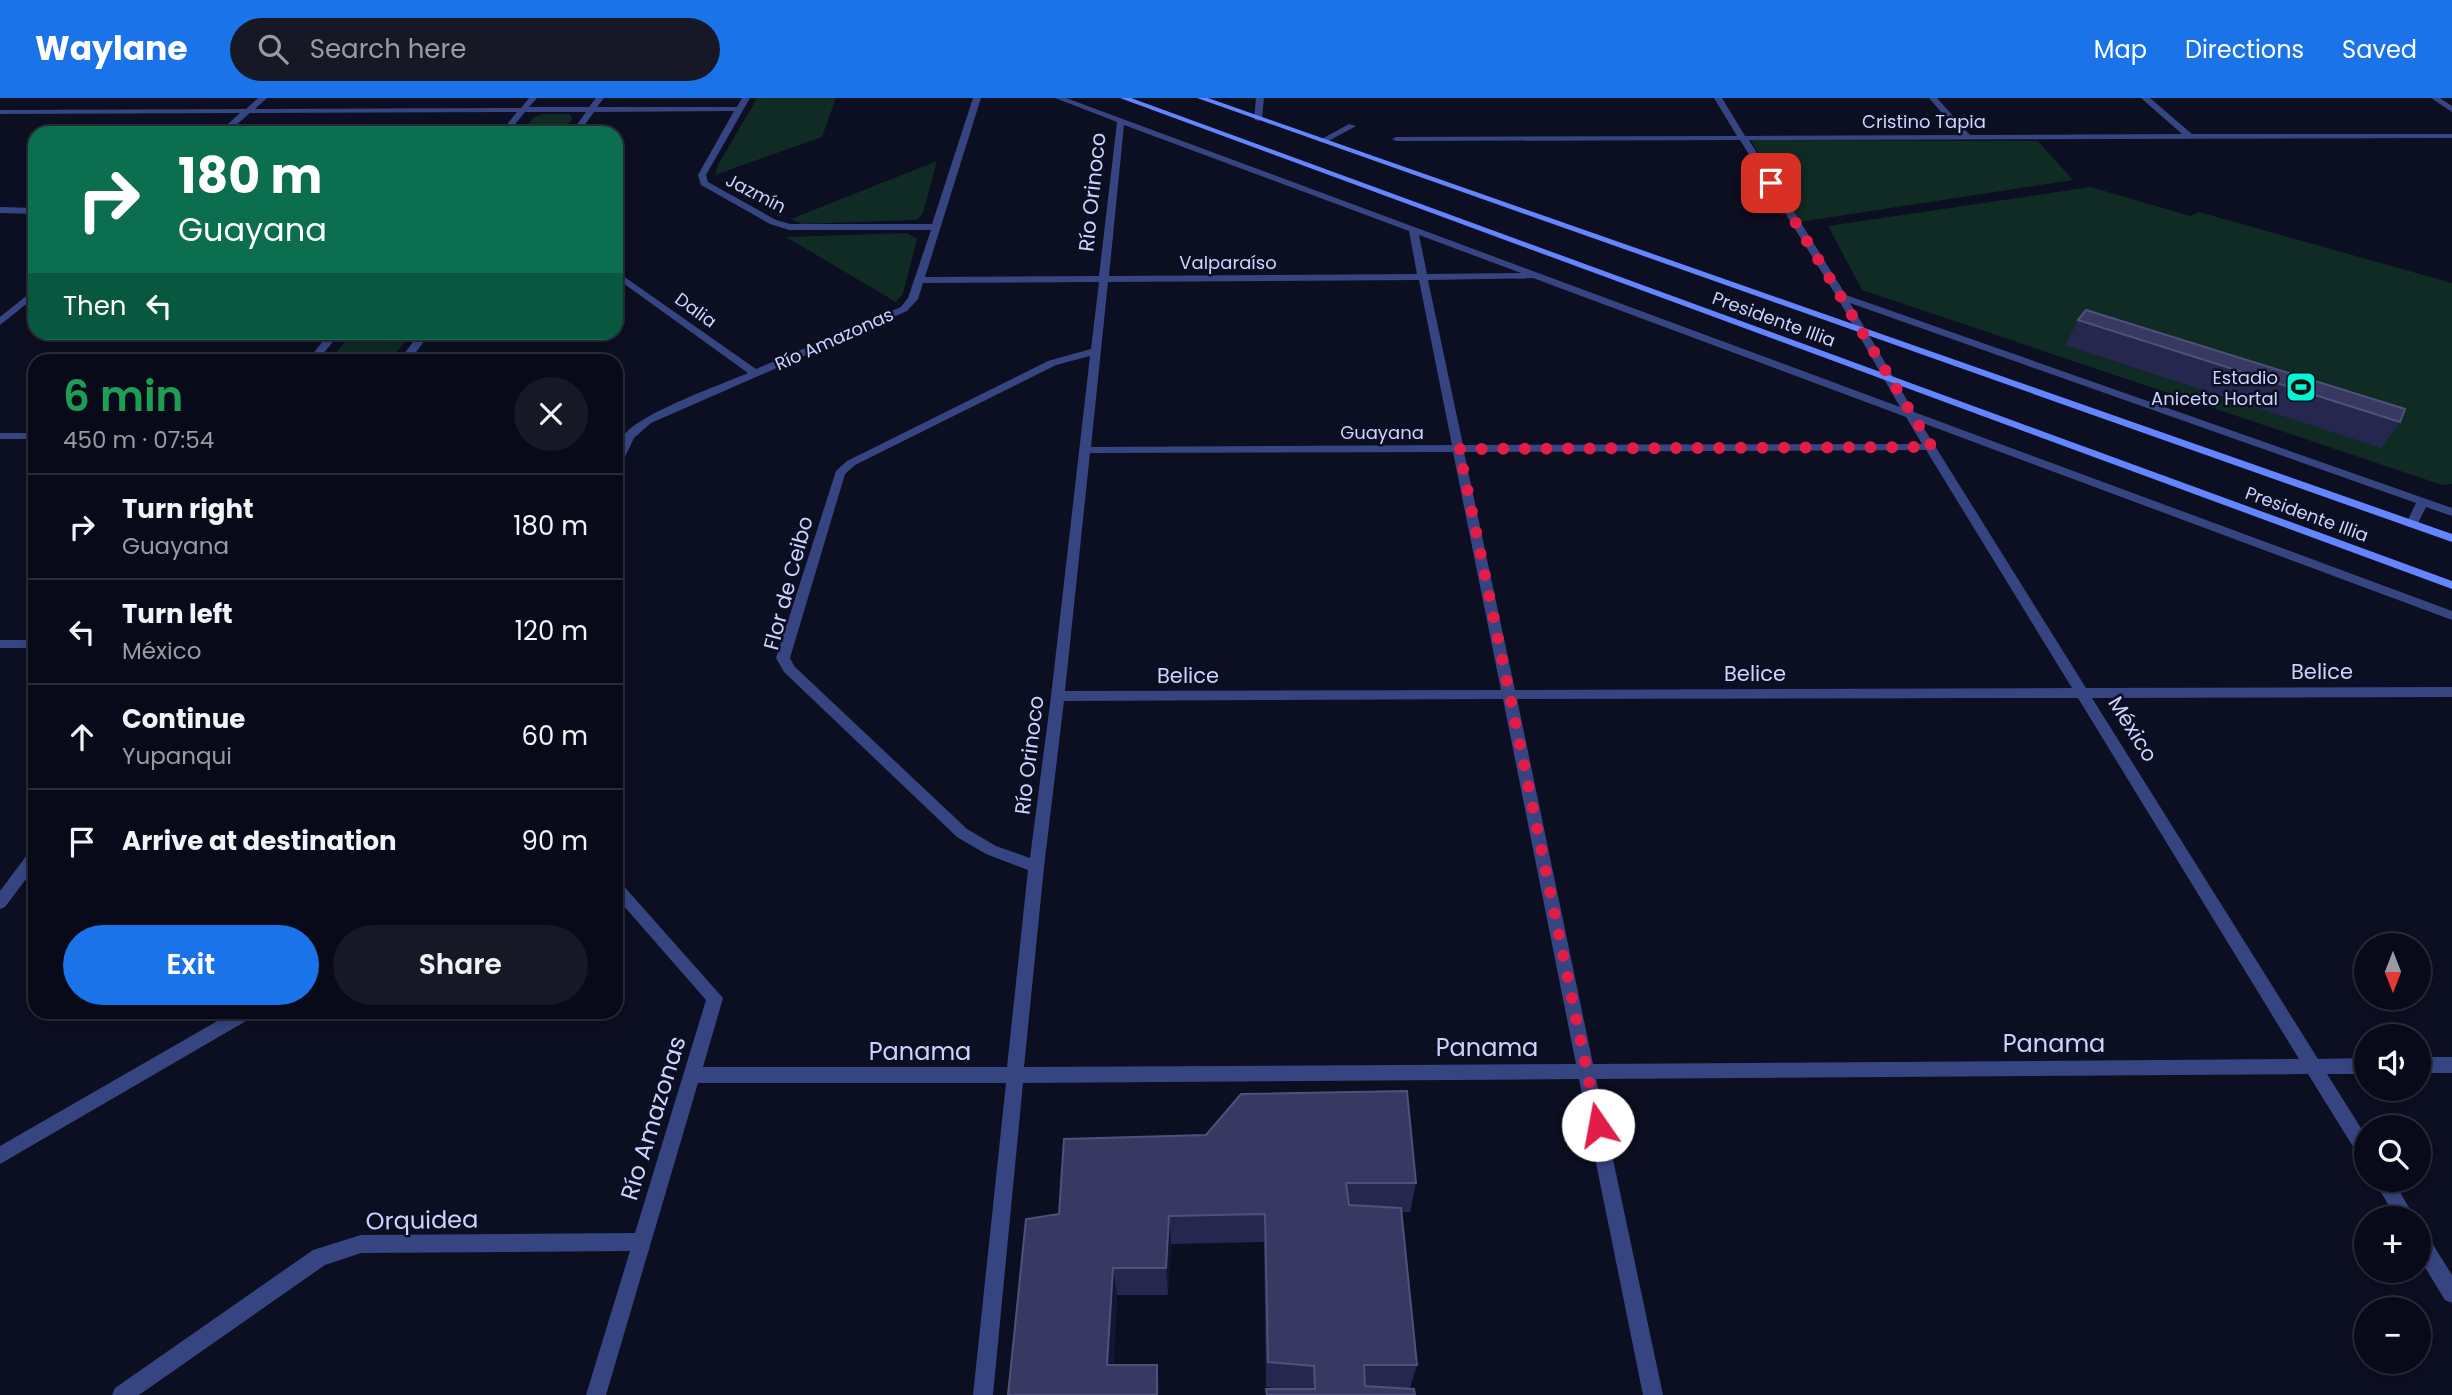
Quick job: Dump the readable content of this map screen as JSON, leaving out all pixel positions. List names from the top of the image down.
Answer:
{
  "streets": {
    "main road": ["Presidente Illia"],
    "street": [
      "Cristino Tapia",
      "Río Orinoco",
      "Jazmín",
      "Valparaíso",
      "Dalia",
      "Río Amazonas",
      "Guayana",
      "Flor de Ceibo",
      "Belice",
      "México",
      "Panama",
      "Orquidea"
    ]
  },
  "crossings": [
    ["Cristino Tapia", "México"],
    ["Río Orinoco", "Valparaíso"],
    ["Río Orinoco", "Guayana"],
    ["Río Orinoco", "Flor de Ceibo"],
    ["Río Orinoco", "Belice"],
    ["Río Orinoco", "Panama"],
    ["Jazmín", "Río Amazonas"],
    ["Valparaíso", "Río Amazonas"],
    ["Dalia", "Río Amazonas"],
    ["Presidente Illia", "México"],
    ["Río Amazonas", "Panama"],
    ["Río Amazonas", "Orquidea"],
    ["Guayana", "México"],
    ["Belice", "México"],
    ["México", "Panama"]
  ],
  "places": {
    "sports": ["Estadio Aniceto Hortal"]
  },
  "north": "bottom",
  "page": {
    "header": "Waylane",
    "search": "Search here",
    "nav": ["Map", "Directions", "Saved"],
    "turn": ["180 m", "Guayana"],
    "then": "Then",
    "heading": ["6 min", "450 m · 07:54"],
    "list": [
      {
        "name": "Turn right",
        "note": "Guayana",
        "value": "180 m"
      },
      {
        "name": "Turn left",
        "note": "México",
        "value": "120 m"
      },
      {
        "name": "Continue",
        "note": "Yupanqui",
        "value": "60 m"
      },
      {
        "name": "Arrive at destination",
        "value": "90 m"
      }
    ],
    "buttons": ["Exit", "Share"],
    "map_buttons": ["+", "−"]
  }
}
